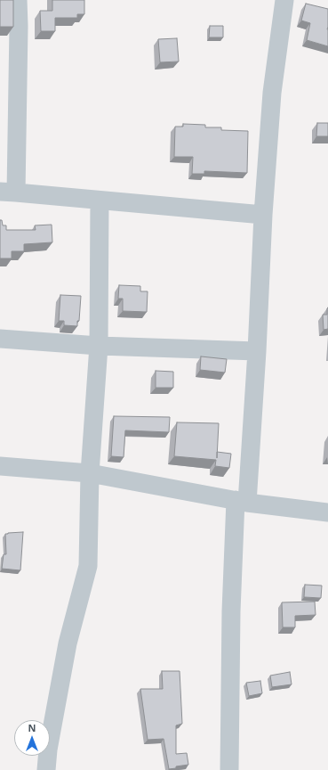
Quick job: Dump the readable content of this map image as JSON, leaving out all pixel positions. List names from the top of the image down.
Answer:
{
  "north": "top"
}
